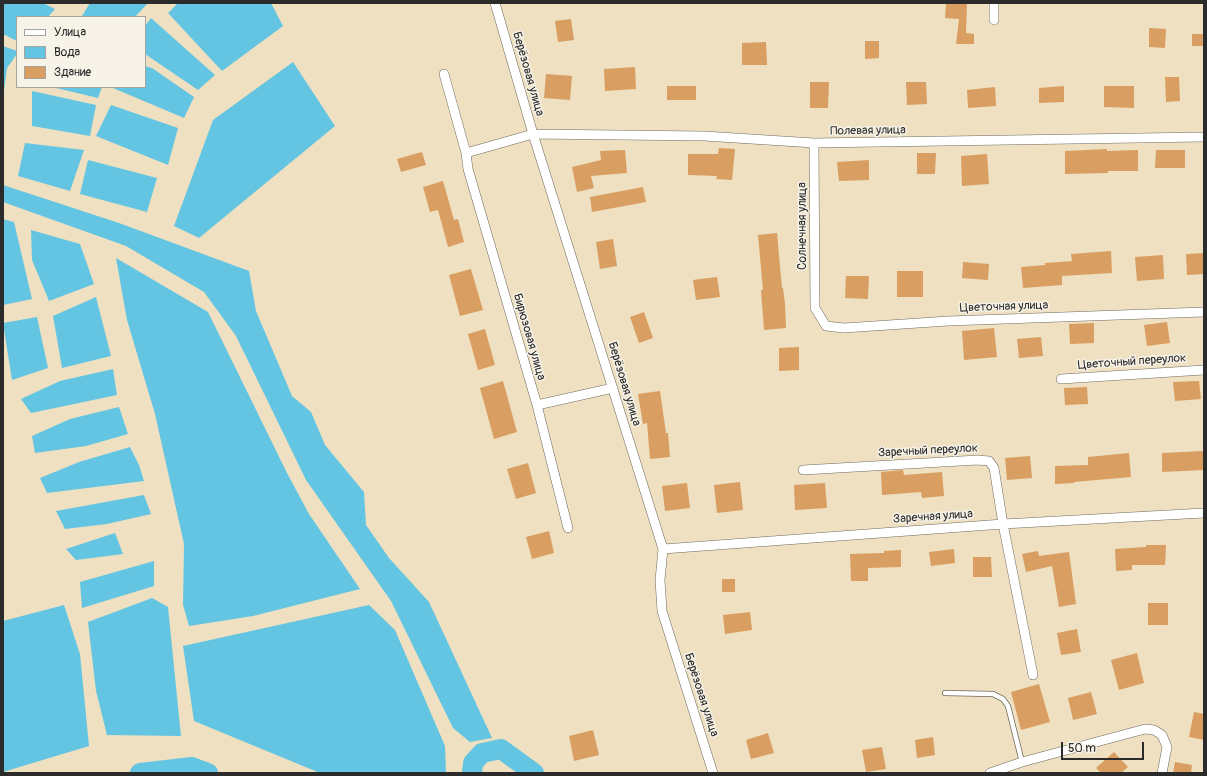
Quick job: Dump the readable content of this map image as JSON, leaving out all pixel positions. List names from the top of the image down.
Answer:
{
  "streets": {
    "street": [
      "Берёзовая улица",
      "Полевая улица",
      "Солнечная улица",
      "Цветочная улица",
      "Бирюзовая улица",
      "Цветочный переулок",
      "Заречный переулок",
      "Заречная улица"
    ]
  },
  "crossings": [
    ["Берёзовая улица", "Полевая улица"],
    ["Берёзовая улица", "Заречная улица"],
    ["Полевая улица", "Солнечная улица"],
    ["Солнечная улица", "Цветочная улица"],
    ["Заречный переулок", "Заречная улица"]
  ],
  "legend": ["Улица", "Вода", "Здание"],
  "scale_bar": "50 m"
}
